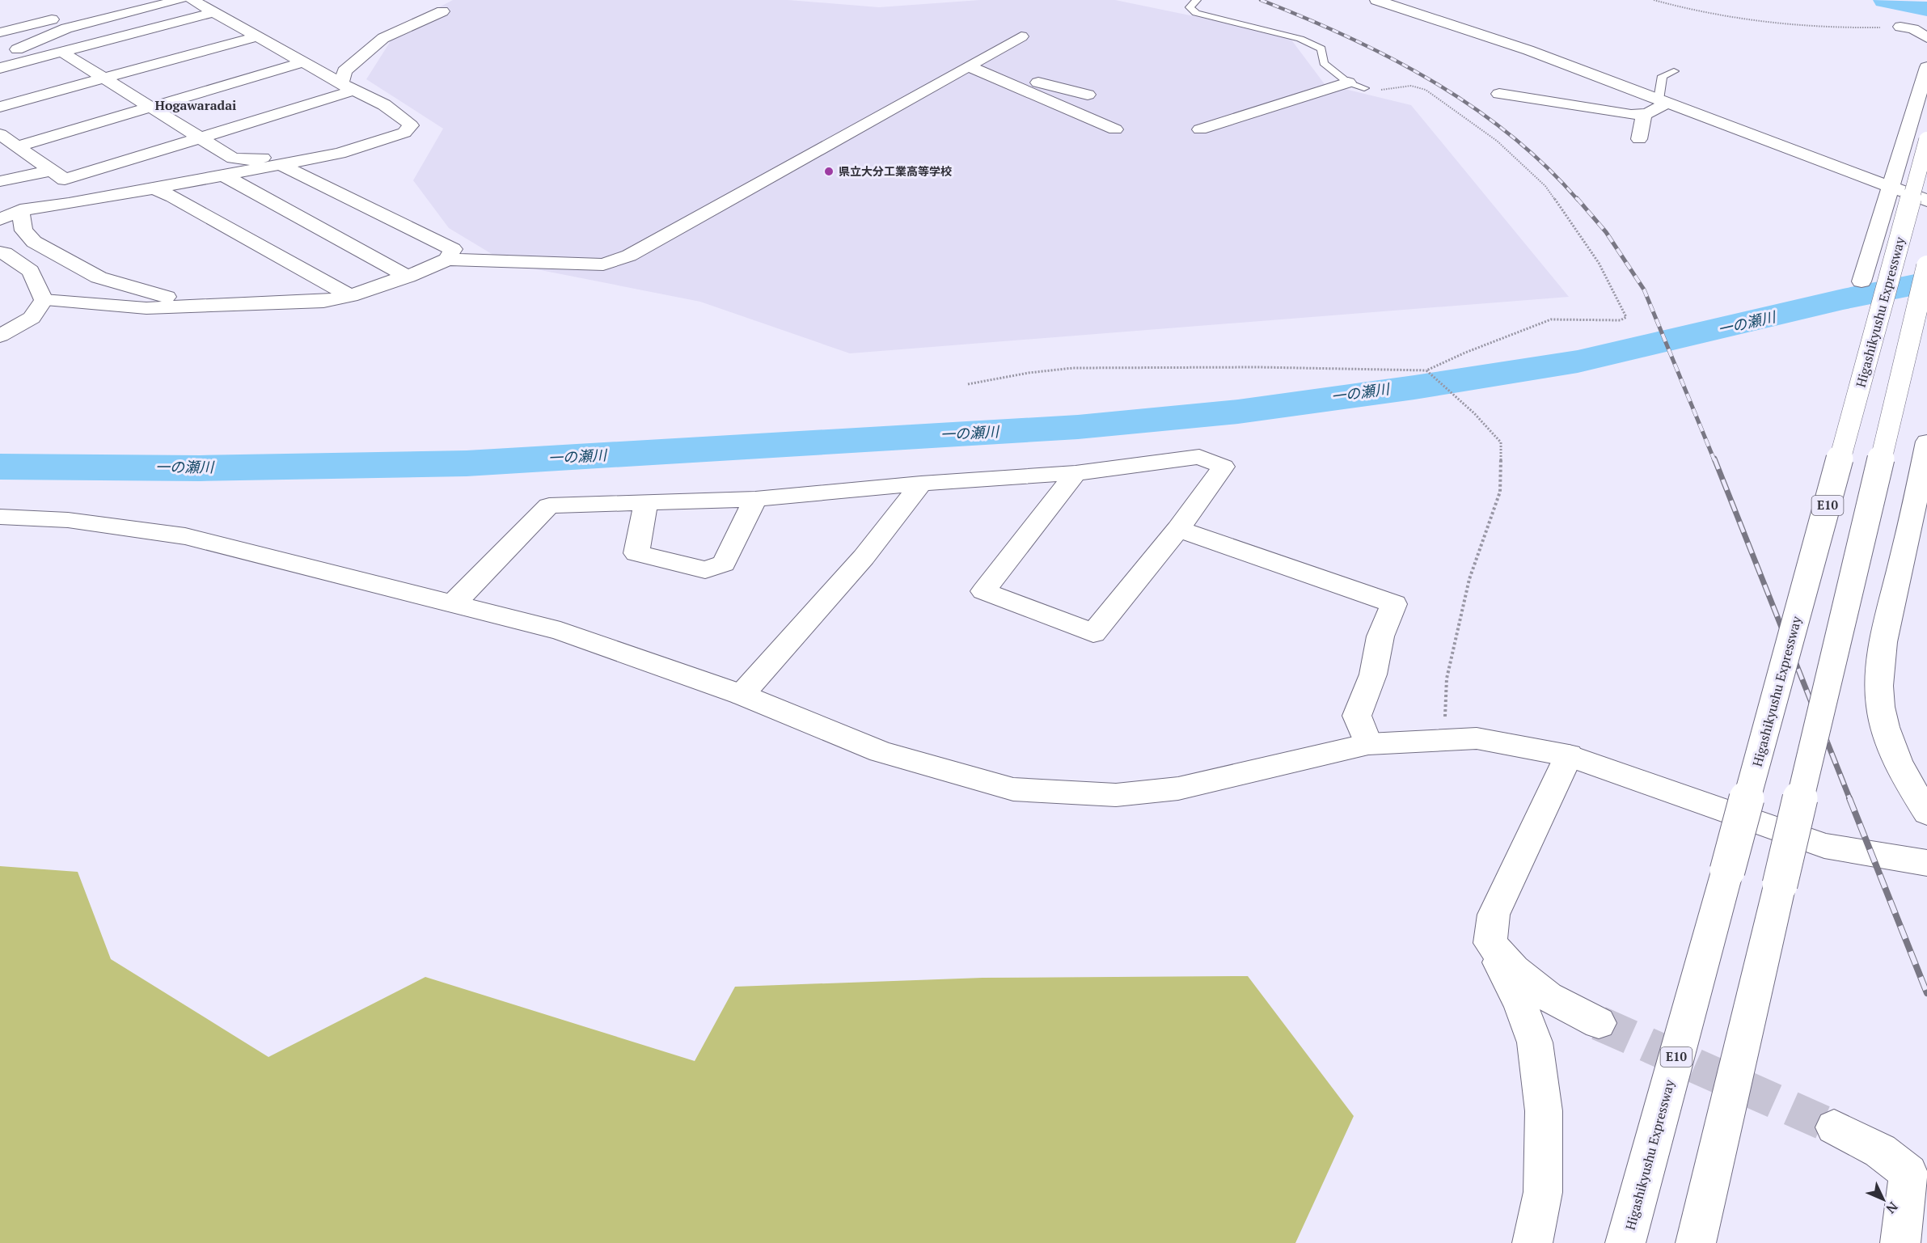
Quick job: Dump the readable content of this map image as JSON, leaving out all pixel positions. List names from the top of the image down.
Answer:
{
  "streets": {
    "main road": ["Higashikyushu Expressway", "E10"]
  },
  "districts": ["Hogawaradai"],
  "water": ["一の瀬川"],
  "places": ["県立大分工業高等学校"],
  "north": "bottom right"
}
